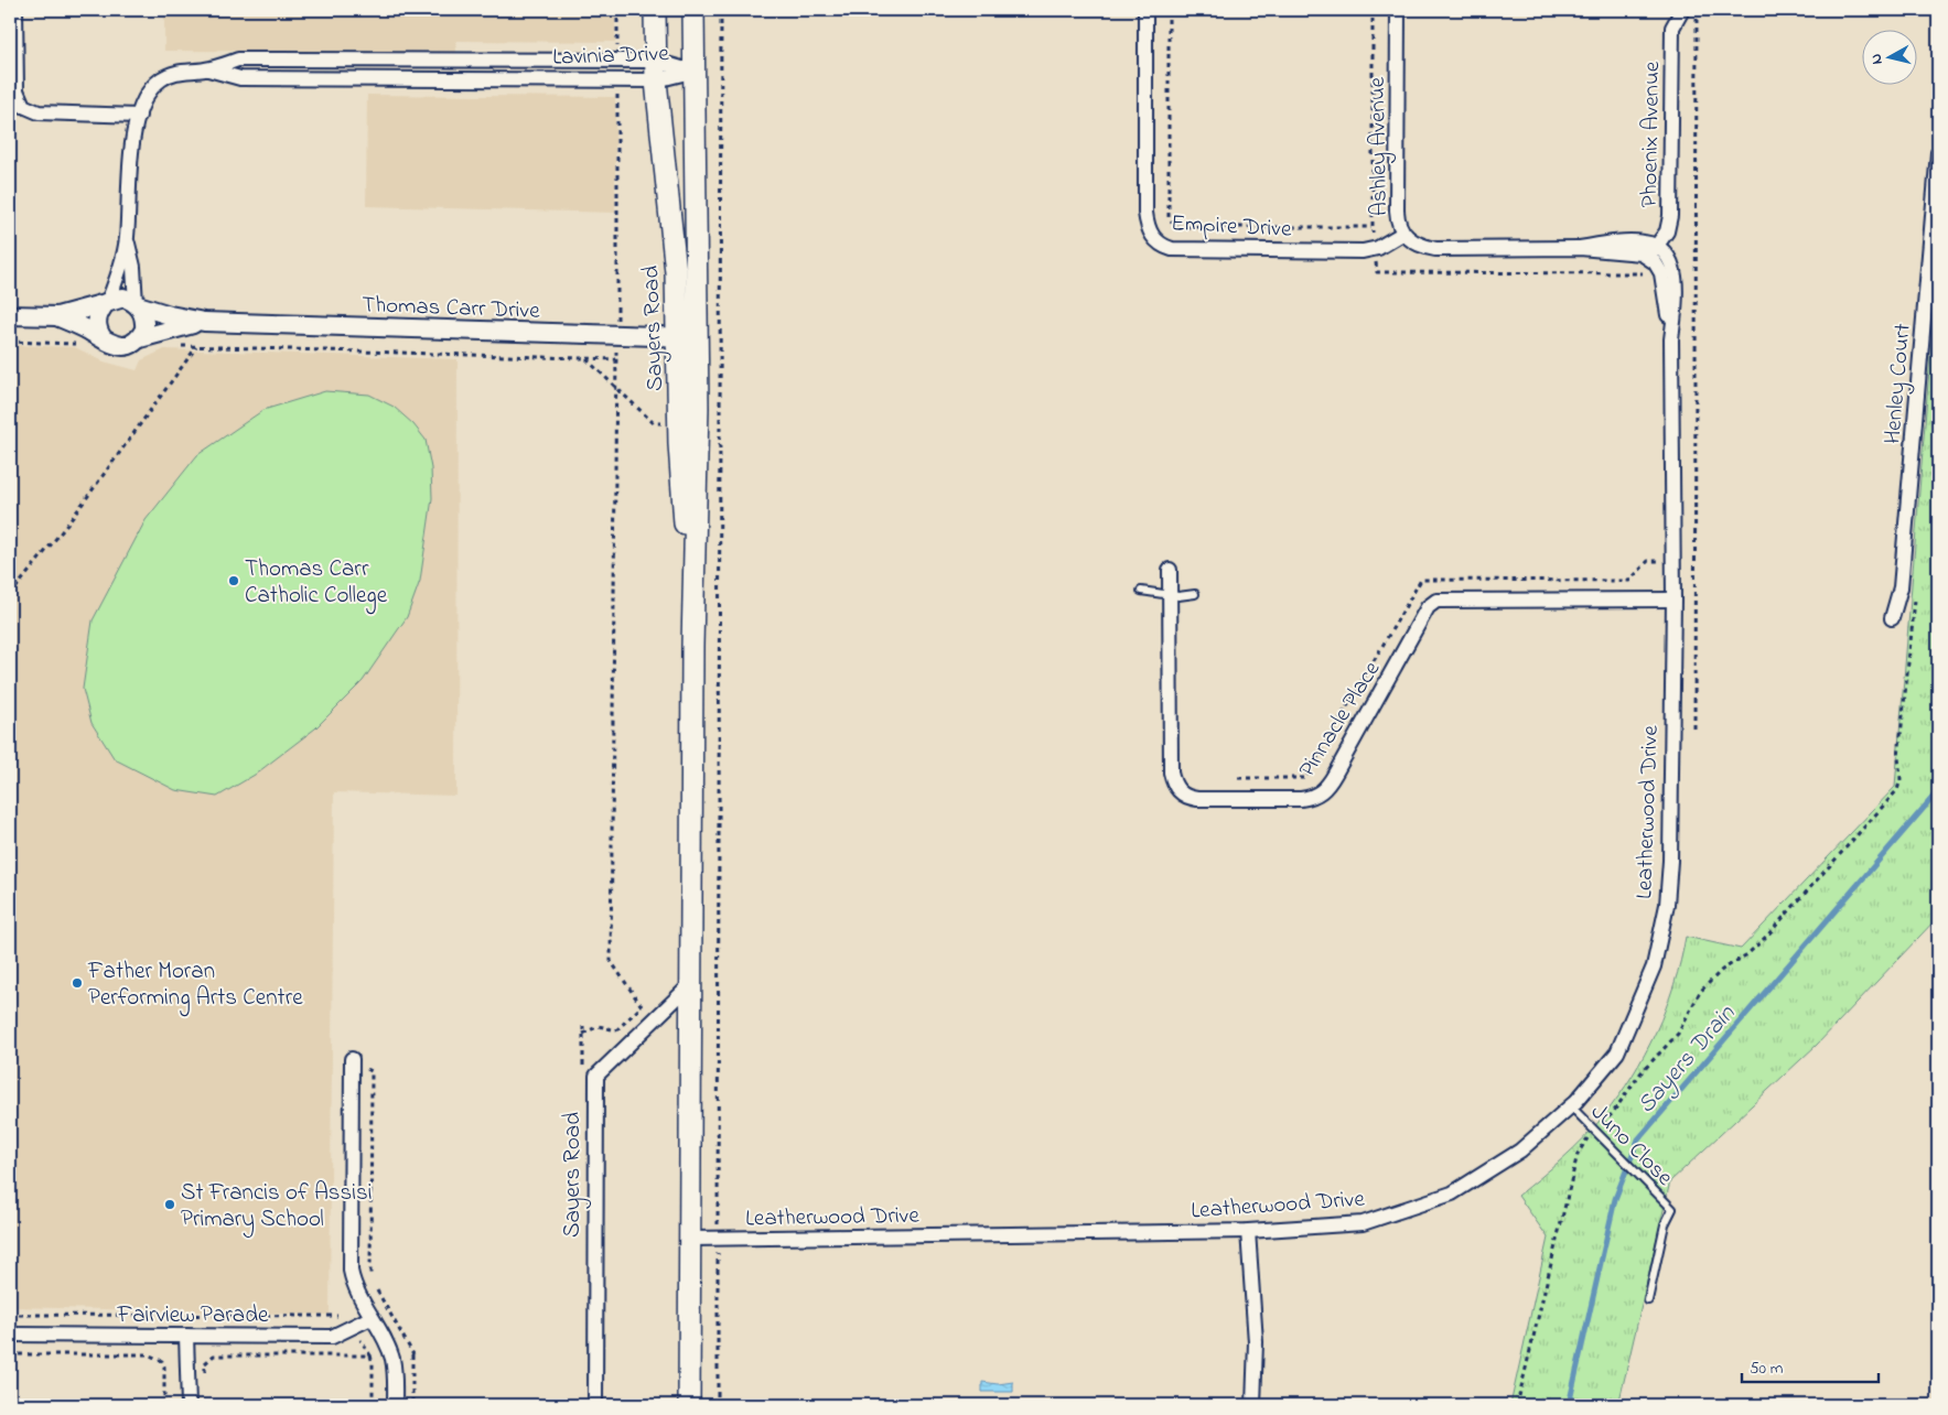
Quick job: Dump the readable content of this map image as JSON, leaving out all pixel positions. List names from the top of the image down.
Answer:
{
  "streets": {
    "main road": ["Sayers Road"],
    "street": [
      "Lavinia Drive",
      "Phoenix Avenue",
      "Ashley Avenue",
      "Empire Drive",
      "Thomas Carr Drive",
      "Henley Court",
      "Pinnacle Place",
      "Leatherwood Drive",
      "Fairview Parade"
    ],
    "lane": ["Juno Close"]
  },
  "crossings": [
    ["Lavinia Drive", "Thomas Carr Drive"],
    ["Lavinia Drive", "Sayers Road"],
    ["Phoenix Avenue", "Ashley Avenue"],
    ["Ashley Avenue", "Empire Drive"],
    ["Thomas Carr Drive", "Sayers Road"],
    ["Sayers Road", "Leatherwood Drive"],
    ["Pinnacle Place", "Leatherwood Drive"],
    ["Leatherwood Drive", "Juno Close"]
  ],
  "water": ["Sayers Drain"],
  "places": ["Thomas Carr Catholic College", "Father Moran Performing Arts Centre", "St Francis of Assisi Primary School"],
  "scale_bar": "50 m",
  "north": "left"
}
